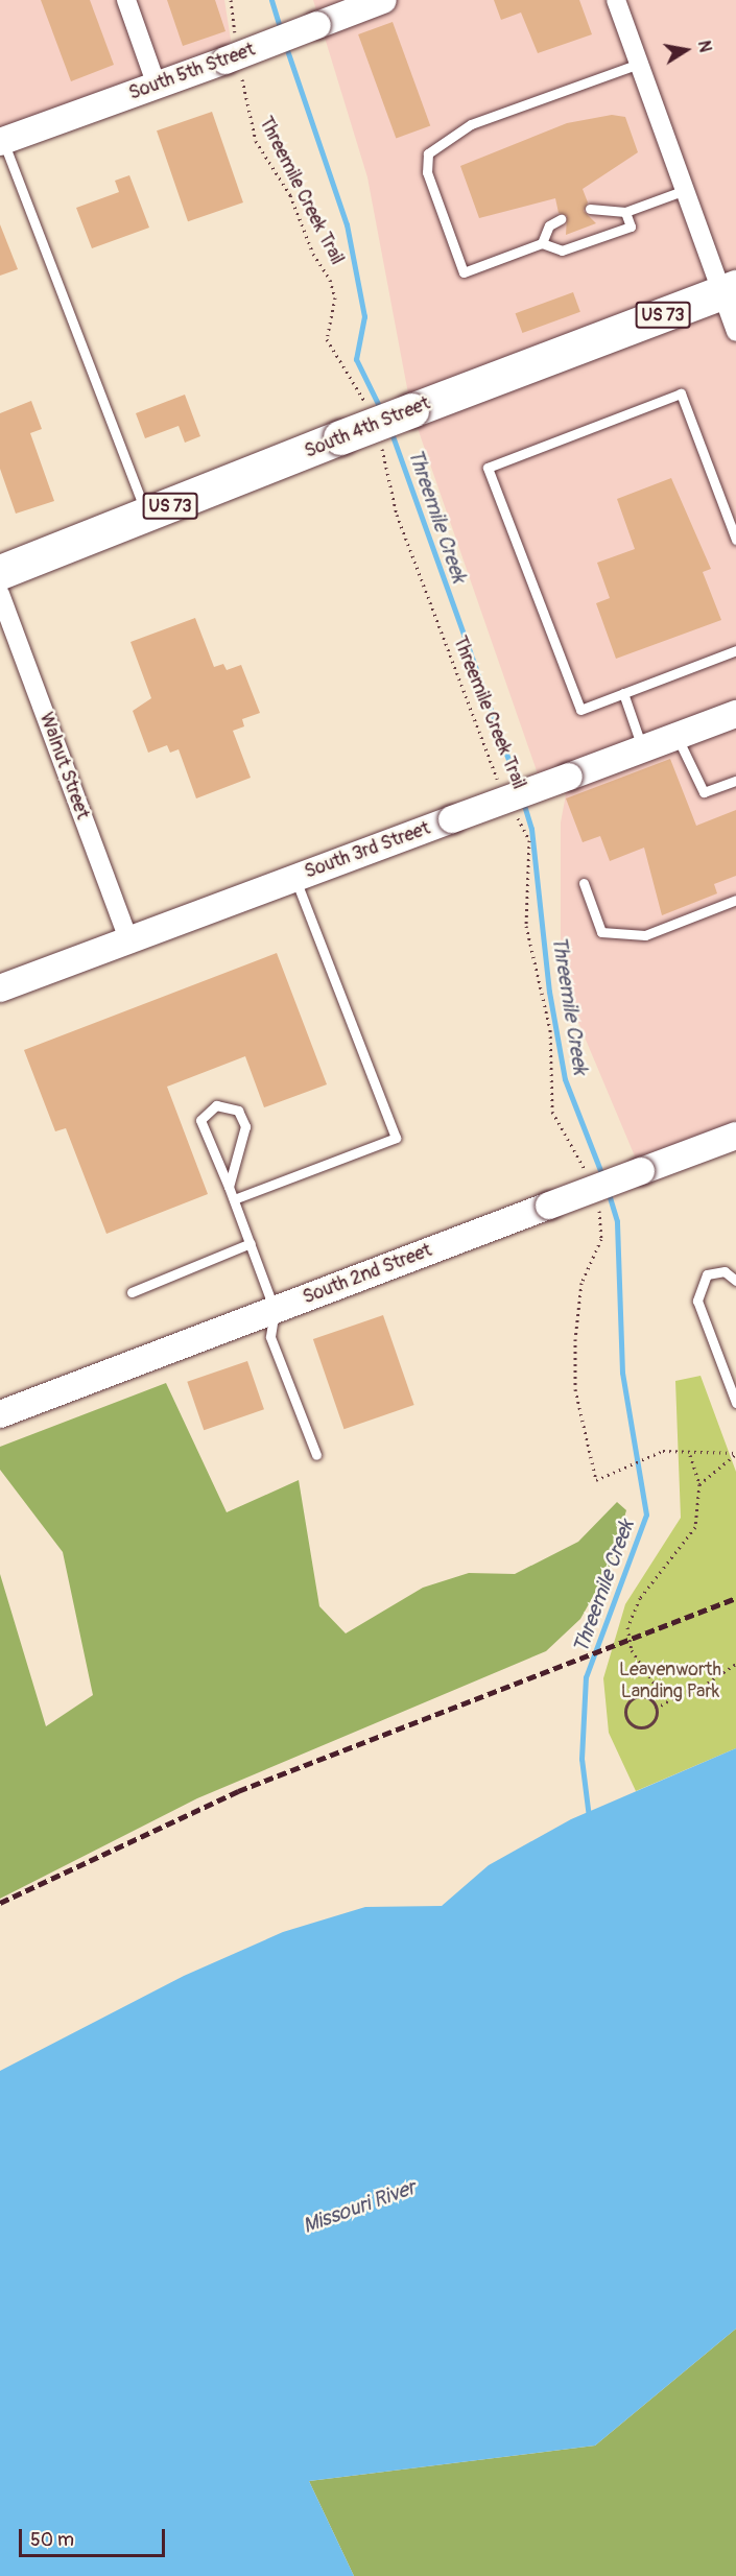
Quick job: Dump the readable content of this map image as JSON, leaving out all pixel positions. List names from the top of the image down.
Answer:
{
  "streets": {
    "highway": ["US 73", "South 4th Street"],
    "street": [
      "South 5th Street",
      "Walnut Street",
      "South 3rd Street",
      "South 2nd Street"
    ],
    "path": ["Threemile Creek Trail"]
  },
  "crossings": [
    ["South 5th Street", "Threemile Creek Trail"],
    ["Walnut Street", "South 3rd Street"]
  ],
  "water": ["Threemile Creek", "Missouri River"],
  "parks": ["Leavenworth Landing Park"],
  "scale_bar": "50 m",
  "north": "right"
}
